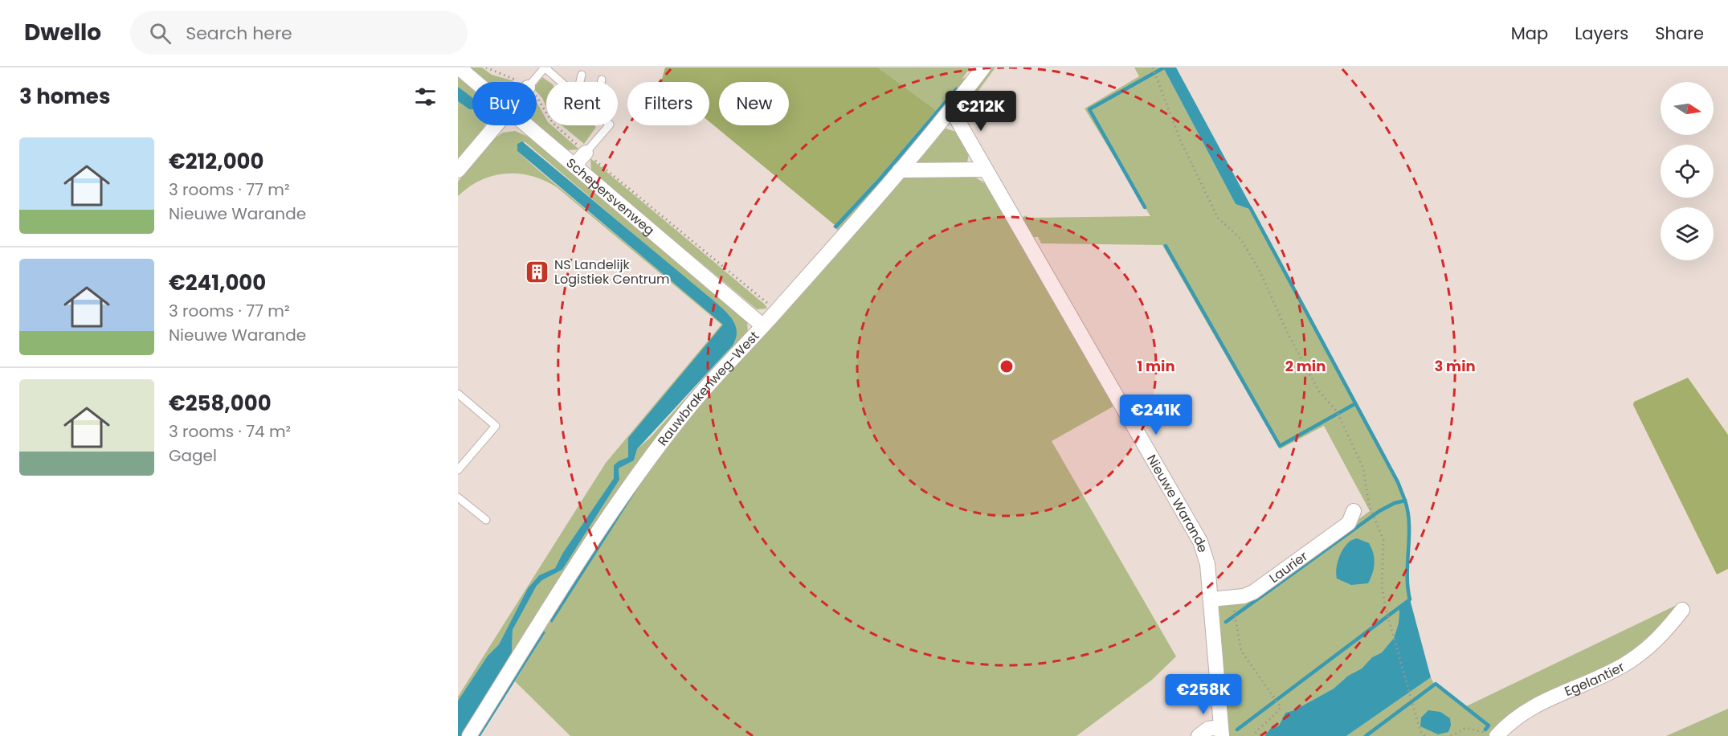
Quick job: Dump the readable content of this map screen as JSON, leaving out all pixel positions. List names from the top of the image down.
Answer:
{
  "streets": {
    "street": [
      "Schepersvenweg",
      "Rauwbrakenweg-West",
      "Nieuwe Warande",
      "Laurier",
      "Egelantier"
    ]
  },
  "crossings": [
    ["Schepersvenweg", "Rauwbrakenweg-West"],
    ["Rauwbrakenweg-West", "Nieuwe Warande"],
    ["Nieuwe Warande", "Laurier"]
  ],
  "places": {
    "building": ["NS Landelijk Logistiek Centrum"]
  },
  "north": "right",
  "page": {
    "header": "Dwello",
    "search": "Search here",
    "nav": ["Map", "Layers", "Share"],
    "heading": "3 homes",
    "chip": [
      "Buy",
      "Rent",
      "Filters",
      "New"
    ],
    "price": ["€212K", "€241K", "€258K"],
    "list": [
      {
        "name": "€212,000",
        "note": "3 rooms · 77 m² · Nieuwe Warande"
      },
      {
        "name": "€241,000",
        "note": "3 rooms · 77 m² · Nieuwe Warande"
      },
      {
        "name": "€258,000",
        "note": "3 rooms · 74 m² · Gagel"
      }
    ]
  },
  "rings": ["1 min", "2 min", "3 min"]
}
